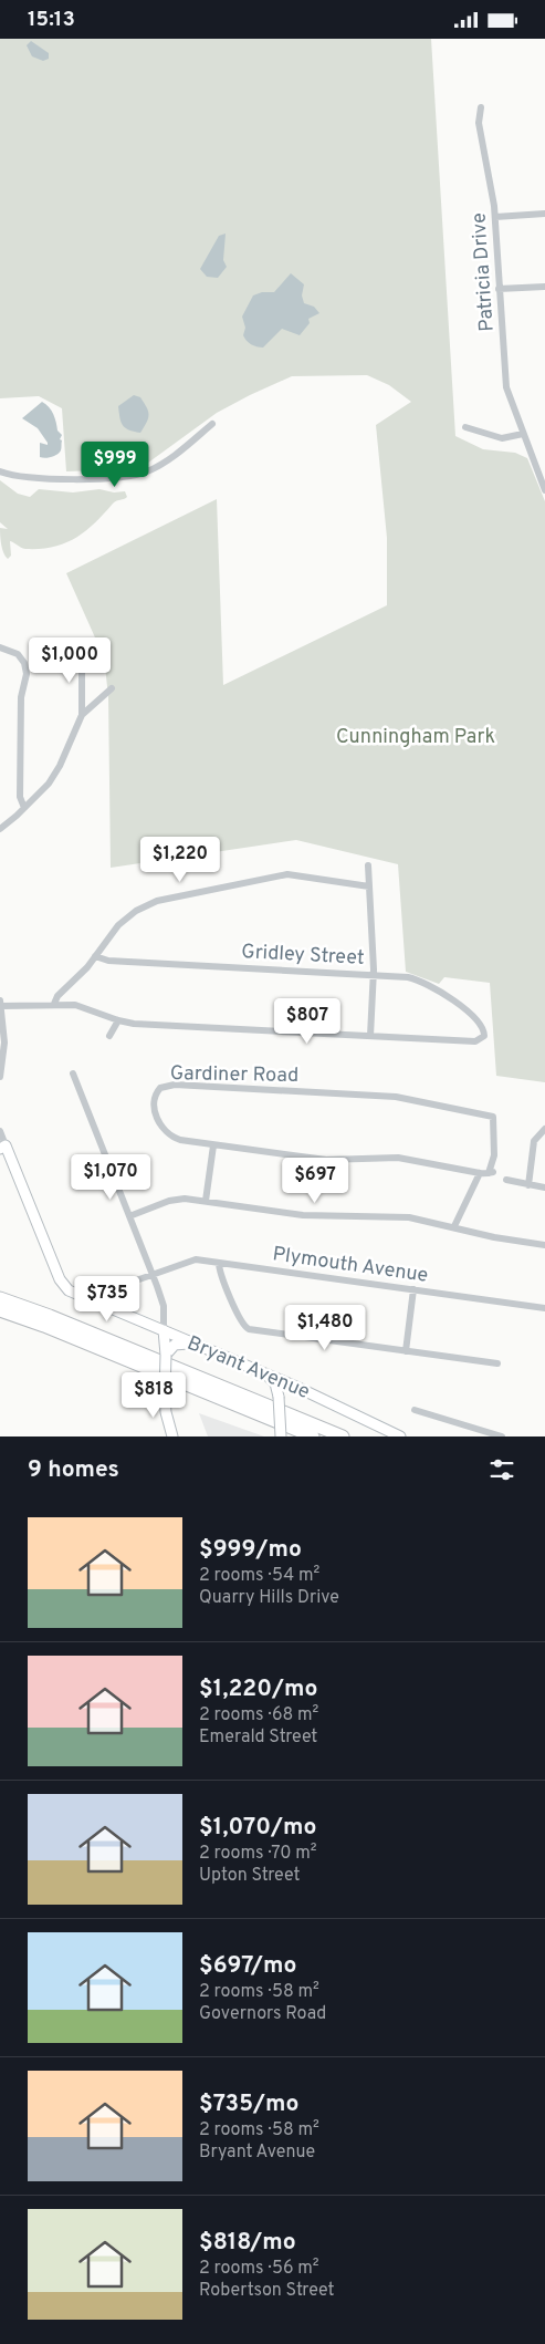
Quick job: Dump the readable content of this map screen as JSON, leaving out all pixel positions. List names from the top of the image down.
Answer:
{
  "streets": {
    "main road": ["Bryant Avenue"],
    "street": [
      "Patricia Drive",
      "Gridley Street",
      "Gardiner Road",
      "Plymouth Avenue"
    ]
  },
  "crossings": [
    ["Plymouth Avenue", "Bryant Avenue"]
  ],
  "parks": ["Cunningham Park"],
  "page": {
    "status": "15:13",
    "price": [
      "$999",
      "$1,000",
      "$1,220",
      "$807",
      "$1,070",
      "$697",
      "$735",
      "$1,480",
      "$818"
    ],
    "heading": "9 homes",
    "list": [
      {
        "name": "$999/mo",
        "note": "2 rooms · 54 m² · Quarry Hills Drive"
      },
      {
        "name": "$1,220/mo",
        "note": "2 rooms · 68 m² · Emerald Street"
      },
      {
        "name": "$1,070/mo",
        "note": "2 rooms · 70 m² · Upton Street"
      },
      {
        "name": "$697/mo",
        "note": "2 rooms · 58 m² · Governors Road"
      },
      {
        "name": "$735/mo",
        "note": "2 rooms · 58 m² · Bryant Avenue"
      },
      {
        "name": "$818/mo",
        "note": "2 rooms · 56 m² · Robertson Street"
      }
    ]
  }
}
